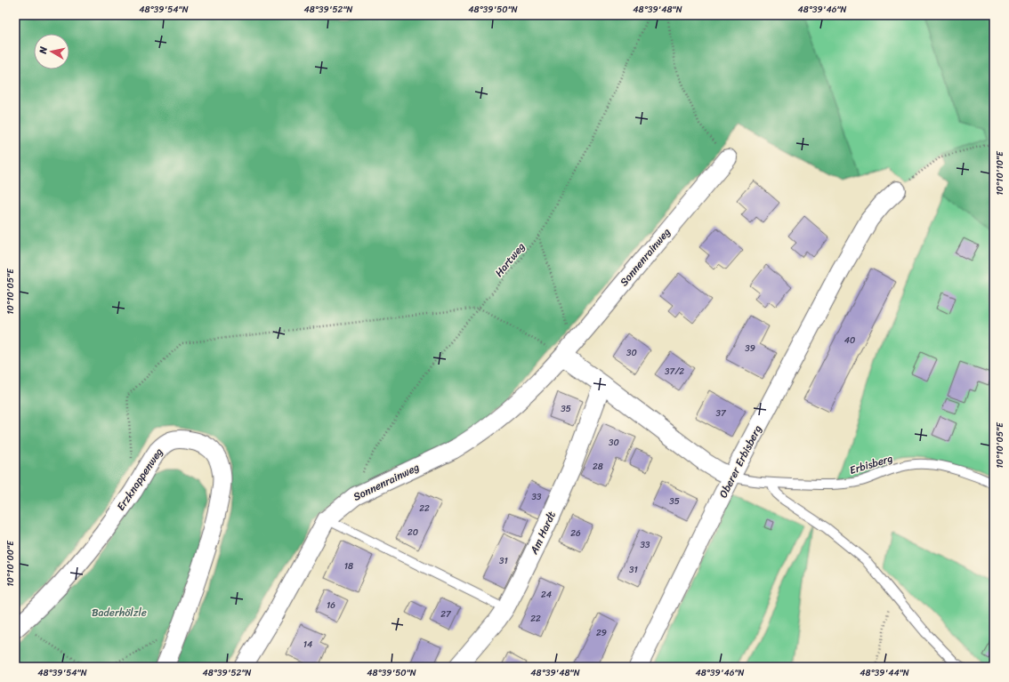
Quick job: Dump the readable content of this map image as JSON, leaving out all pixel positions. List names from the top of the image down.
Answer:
{
  "streets": {
    "street": [
      "Sonnenrainweg",
      "Oberer Erbisberg",
      "Erzknappenweg",
      "Am Hardt"
    ],
    "lane": ["Erbisberg"],
    "path": ["Hartweg"]
  },
  "crossings": [
    ["Sonnenrainweg", "Hartweg"],
    ["Oberer Erbisberg", "Erbisberg"]
  ],
  "parks": ["Baderhölzle"],
  "house_numbers": [
    "40",
    "39",
    "30",
    "37/2",
    "35",
    "37",
    "30",
    "28",
    "33",
    "35",
    "22",
    "20",
    "26",
    "33",
    "31",
    "18",
    "31",
    "24",
    "16",
    "27",
    "22",
    "29",
    "14"
  ],
  "north": "left",
  "coordinates": [
    "48°39'54\"N",
    "48°39'52\"N",
    "48°39'50\"N",
    "48°39'48\"N",
    "48°39'46\"N",
    "10°10'10\"E",
    "10°10'05\"E",
    "10°10'00\"E",
    "48°39'44\"N"
  ]
}
